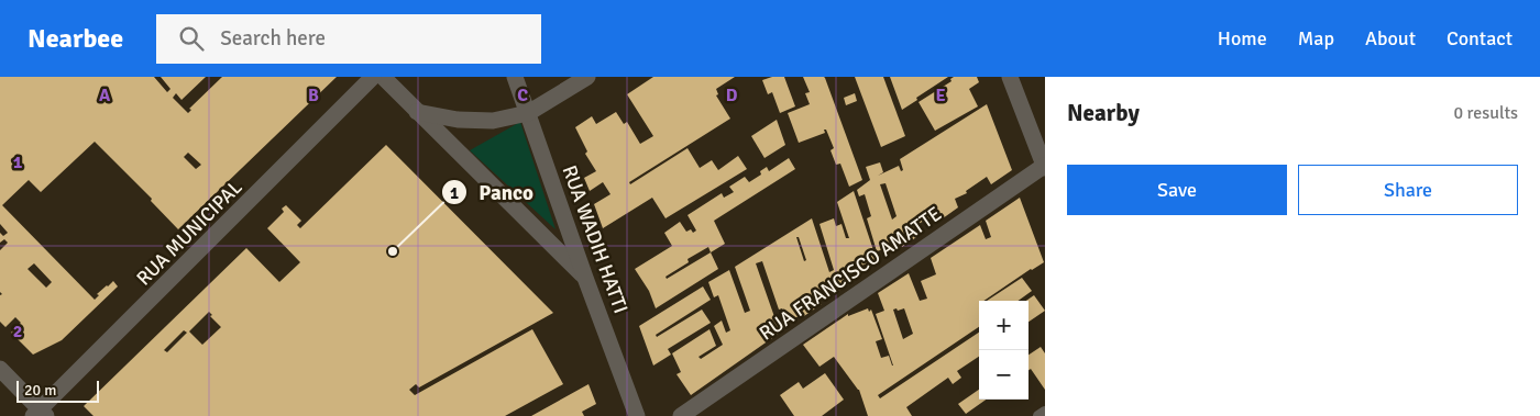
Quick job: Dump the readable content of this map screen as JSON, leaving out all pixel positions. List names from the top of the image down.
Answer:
{
  "streets": {
    "street": ["RUA MUNICIPAL", "RUA WADIH HATTI", "RUA FRANCISCO AMATTE"]
  },
  "places": ["Panco"],
  "scale_bar": "20 m",
  "page": {
    "header": "Nearbee",
    "search": "Search here",
    "nav": [
      "Home",
      "Map",
      "About",
      "Contact"
    ],
    "heading": ["Nearby", "0 results"],
    "buttons": ["Save", "Share"],
    "map_buttons": ["+", "−"],
    "scale": "20 m"
  },
  "grid": {
    "columns": [
      "A",
      "B",
      "C",
      "D",
      "E"
    ],
    "rows": ["1", "2"]
  }
}
